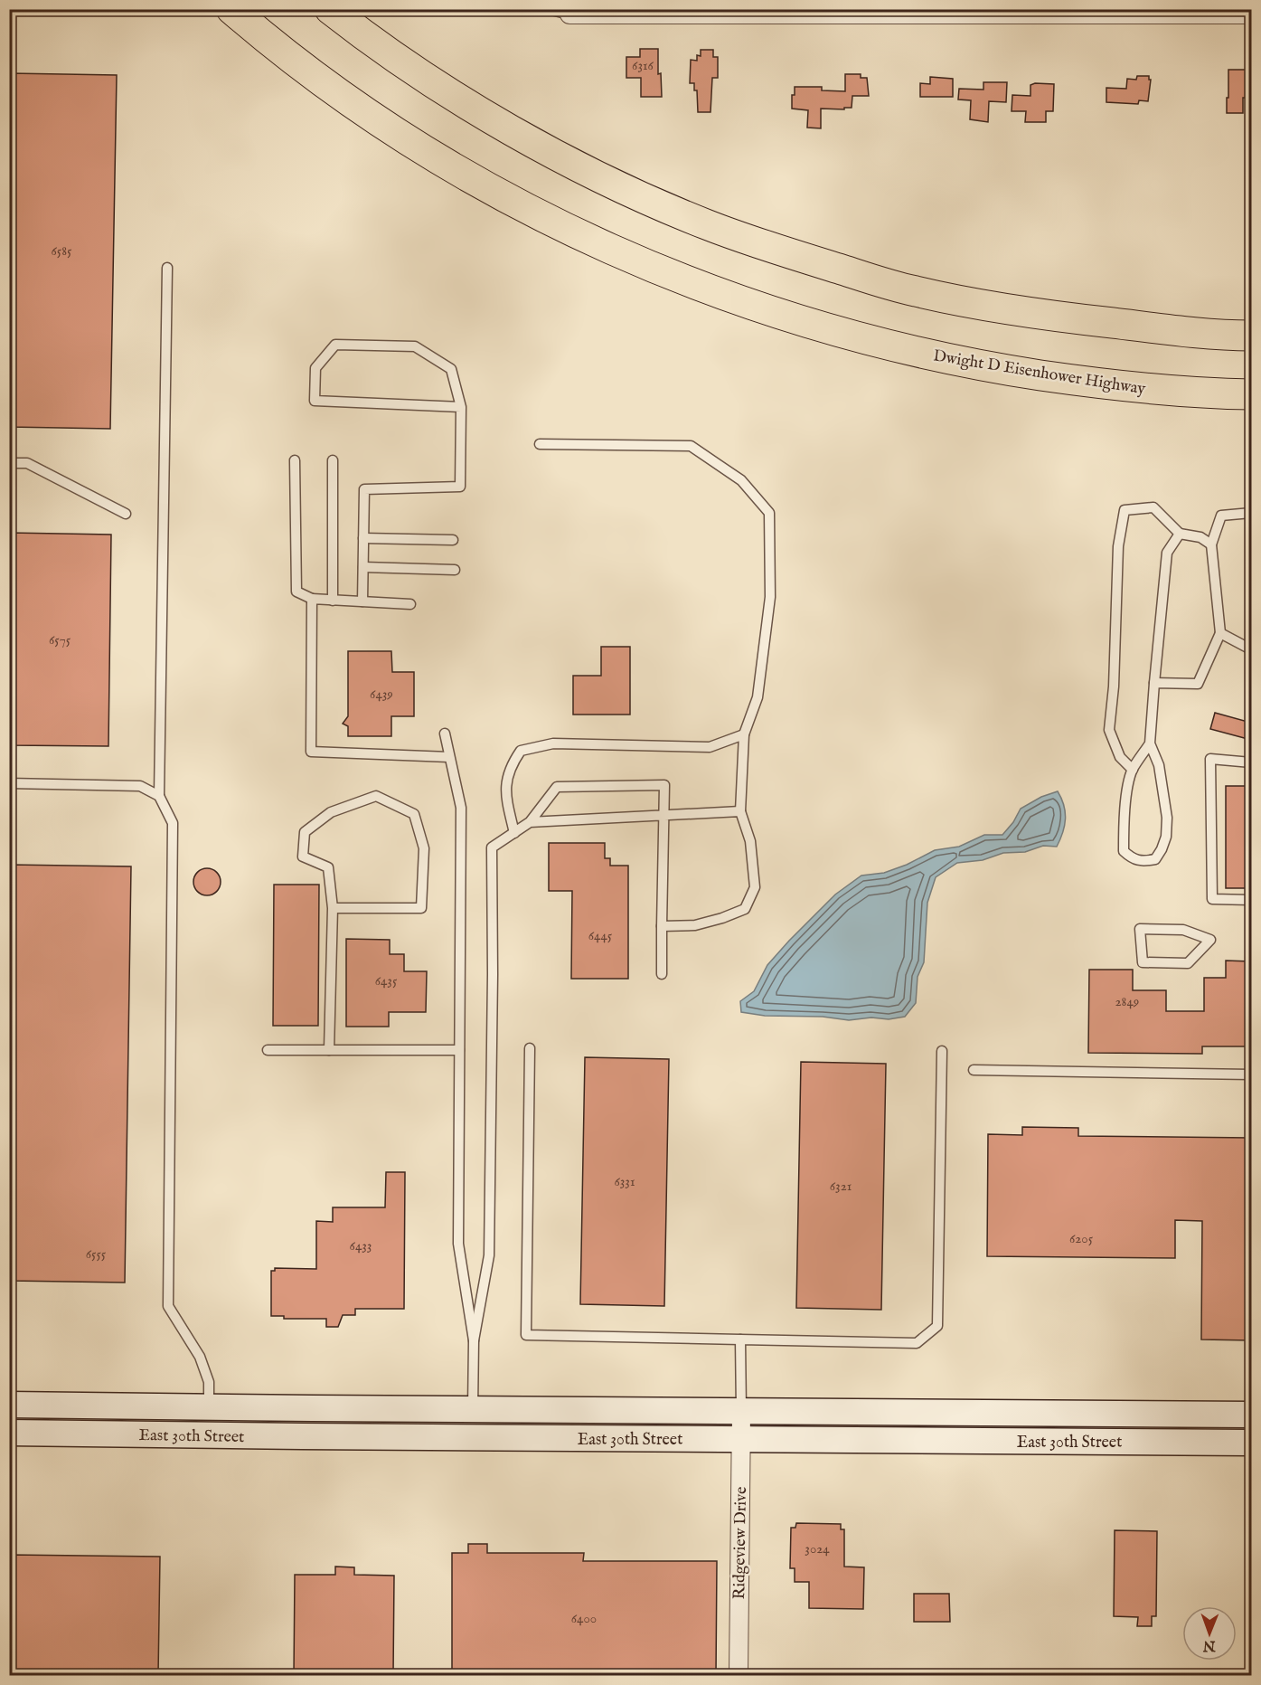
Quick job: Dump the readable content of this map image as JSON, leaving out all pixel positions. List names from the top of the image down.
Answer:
{
  "streets": {
    "highway": ["Dwight D Eisenhower Highway"],
    "main road": ["East 30th Street"],
    "street": ["Ridgeview Drive"]
  },
  "crossings": [
    ["East 30th Street", "Ridgeview Drive"]
  ],
  "house_numbers": [
    "6316",
    "6585",
    "6575",
    "6439",
    "6445",
    "6435",
    "2849",
    "6331",
    "6321",
    "6205",
    "6433",
    "6555",
    "3024",
    "6400"
  ],
  "north": "bottom"
}
